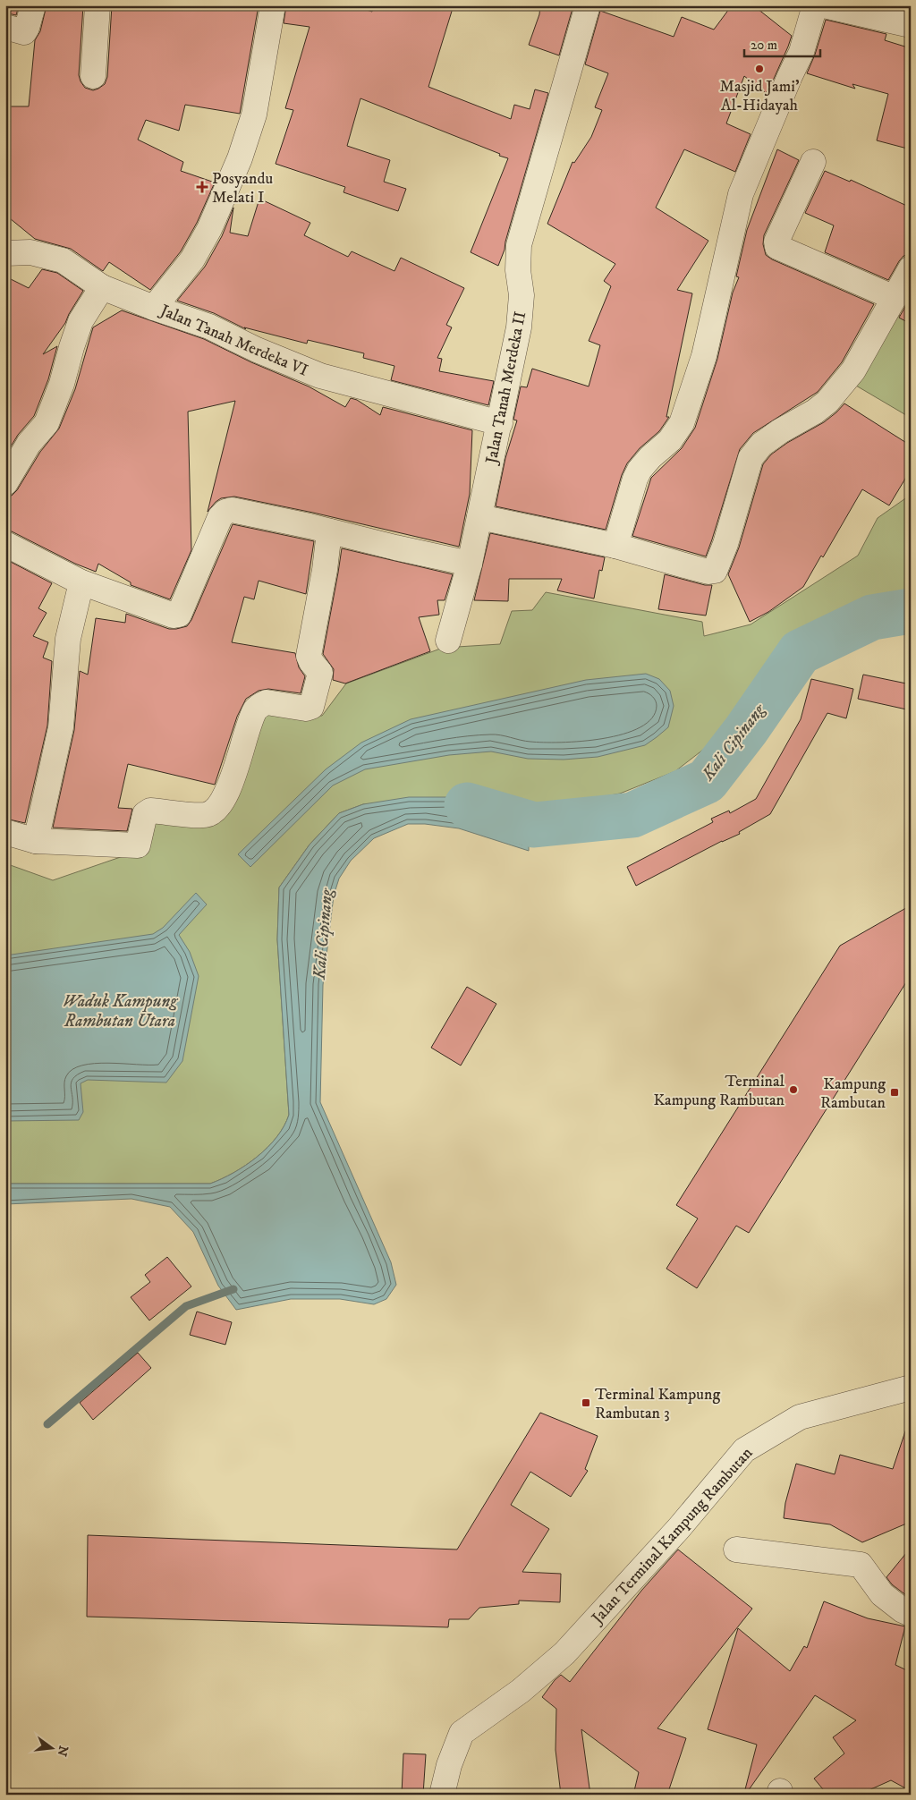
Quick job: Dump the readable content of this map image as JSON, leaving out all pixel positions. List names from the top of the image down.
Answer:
{
  "streets": {
    "street": ["Jalan Tanah Merdeka VI", "Jalan Tanah Merdeka II", "Jalan Terminal Kampung Rambutan"]
  },
  "crossings": [
    ["Jalan Tanah Merdeka VI", "Jalan Tanah Merdeka II"]
  ],
  "water": ["Kali Cipinang", "Waduk Kampung Rambutan Utara"],
  "places": {
    "other": ["Masjid Jami' Al-Hidayah", "Terminal Kampung Rambutan"],
    "health": ["Posyandu Melati I"],
    "transit": ["Kampung Rambutan", "Terminal Kampung Rambutan 3"]
  },
  "scale_bar": "20 m",
  "north": "right"
}
